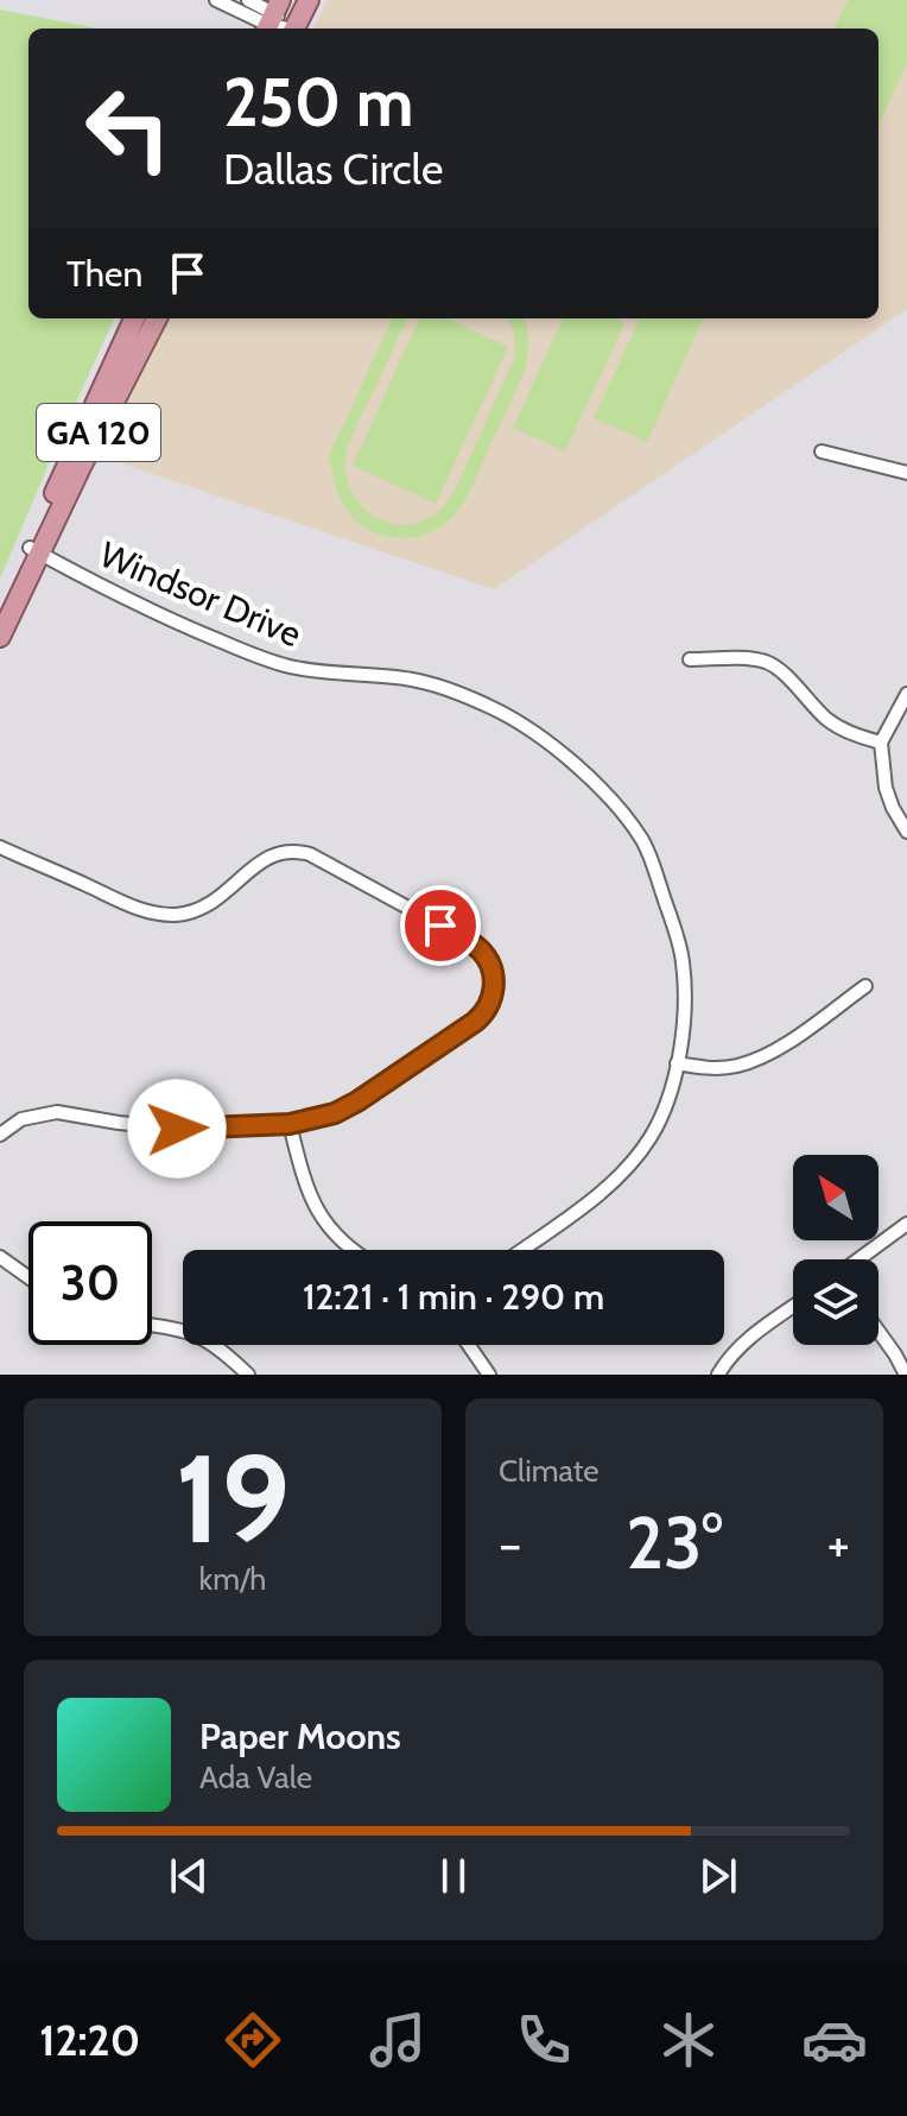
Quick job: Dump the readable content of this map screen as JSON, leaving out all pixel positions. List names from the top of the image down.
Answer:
{
  "streets": {
    "highway": ["GA 120"],
    "street": ["Windsor Drive"]
  },
  "crossings": [
    ["GA 120", "Windsor Drive"]
  ],
  "north": "top left",
  "page": {
    "turn": ["250 m", "Dallas Circle"],
    "then": "Then",
    "limit": "30",
    "trip": "12:21 · 1 min · 290 m",
    "tile": [
      ["19", "km/h"],
      "Climate"
    ],
    "heat": ["−", "23°", "+"],
    "song": ["Paper Moons", "Ada Vale"],
    "tabs": "12:20"
  }
}
